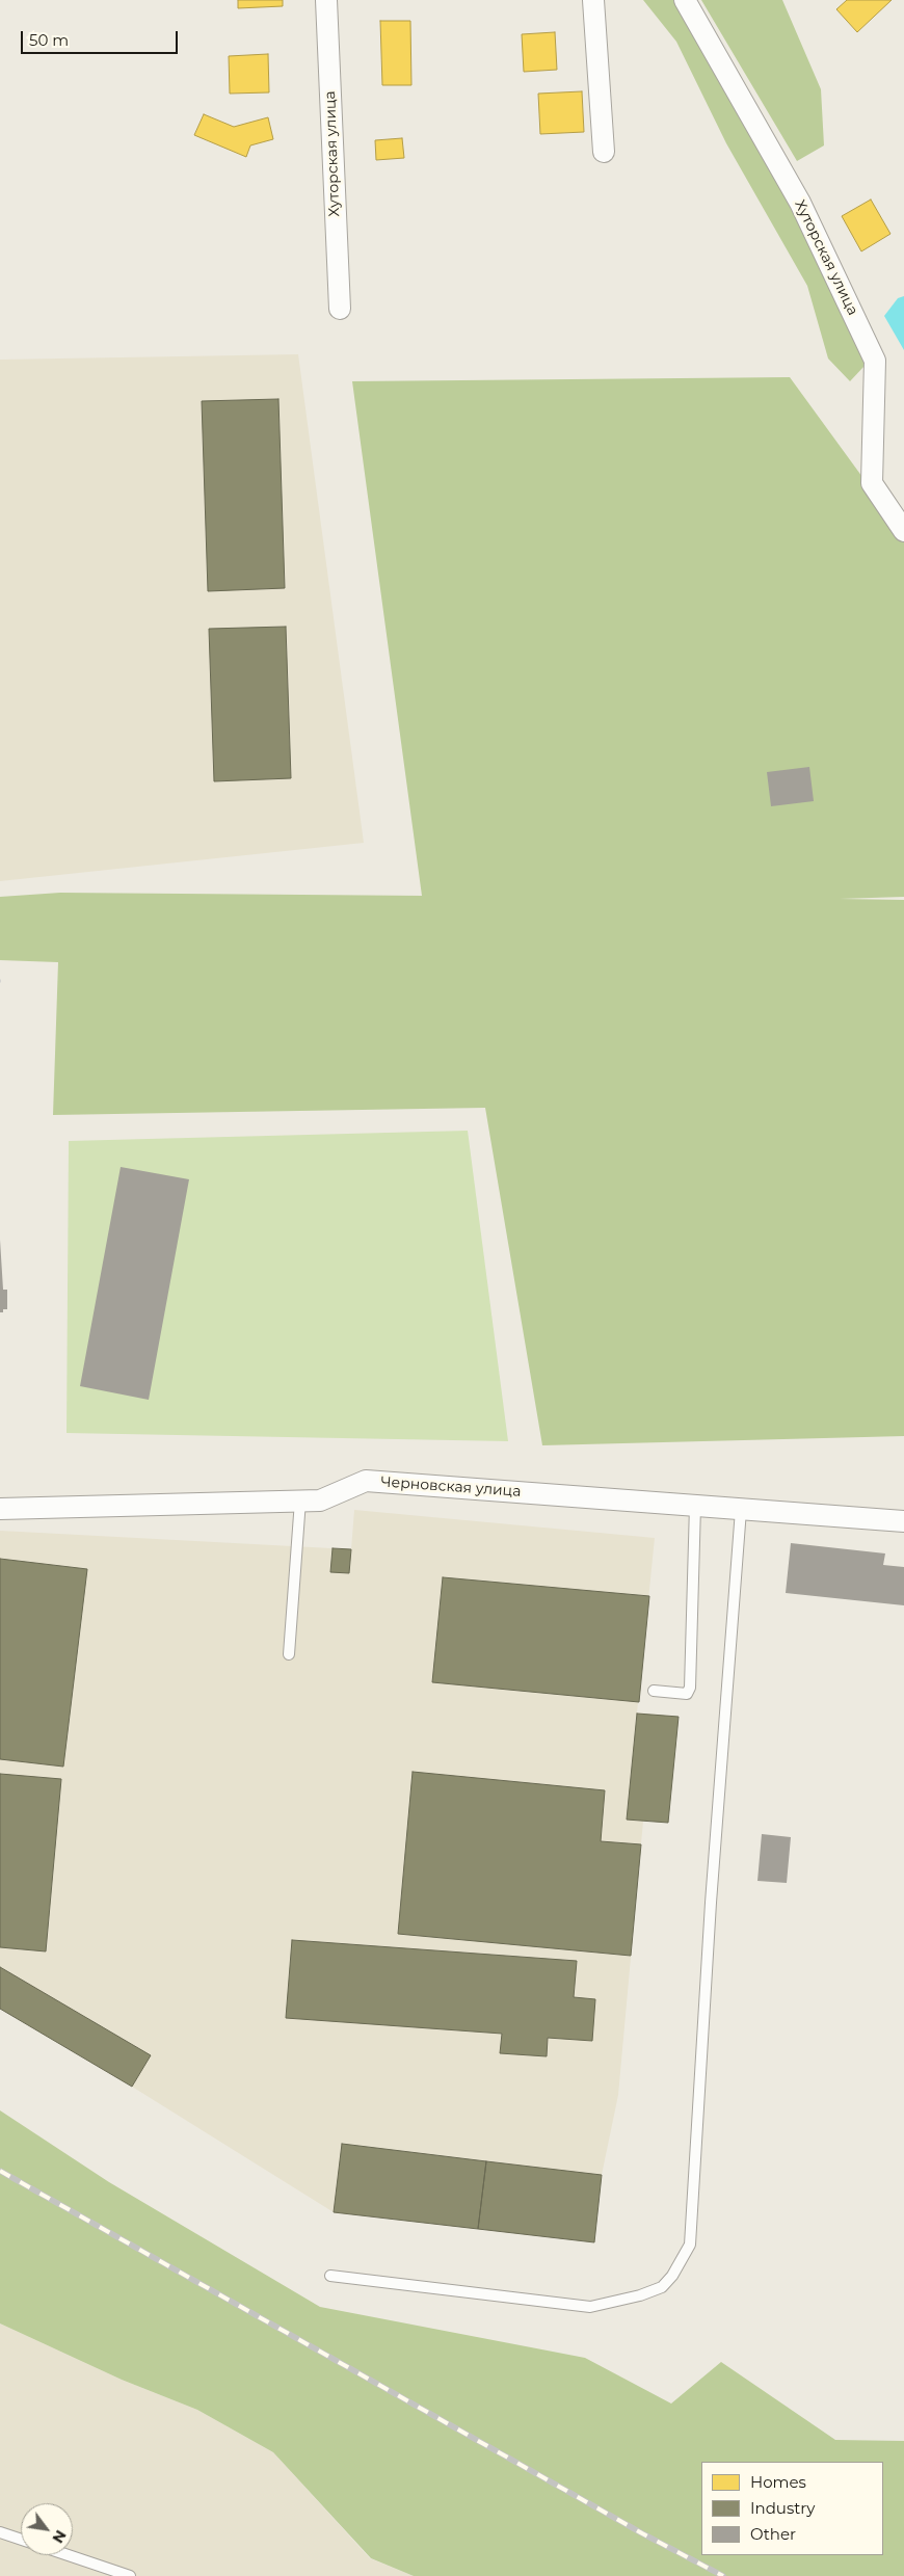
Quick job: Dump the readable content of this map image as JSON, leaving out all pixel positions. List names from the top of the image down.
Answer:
{
  "streets": {
    "street": ["Хуторская улица", "Черновская улица"]
  },
  "legend": ["Homes", "Industry", "Other"],
  "scale_bar": "50 m",
  "north": "bottom right"
}
